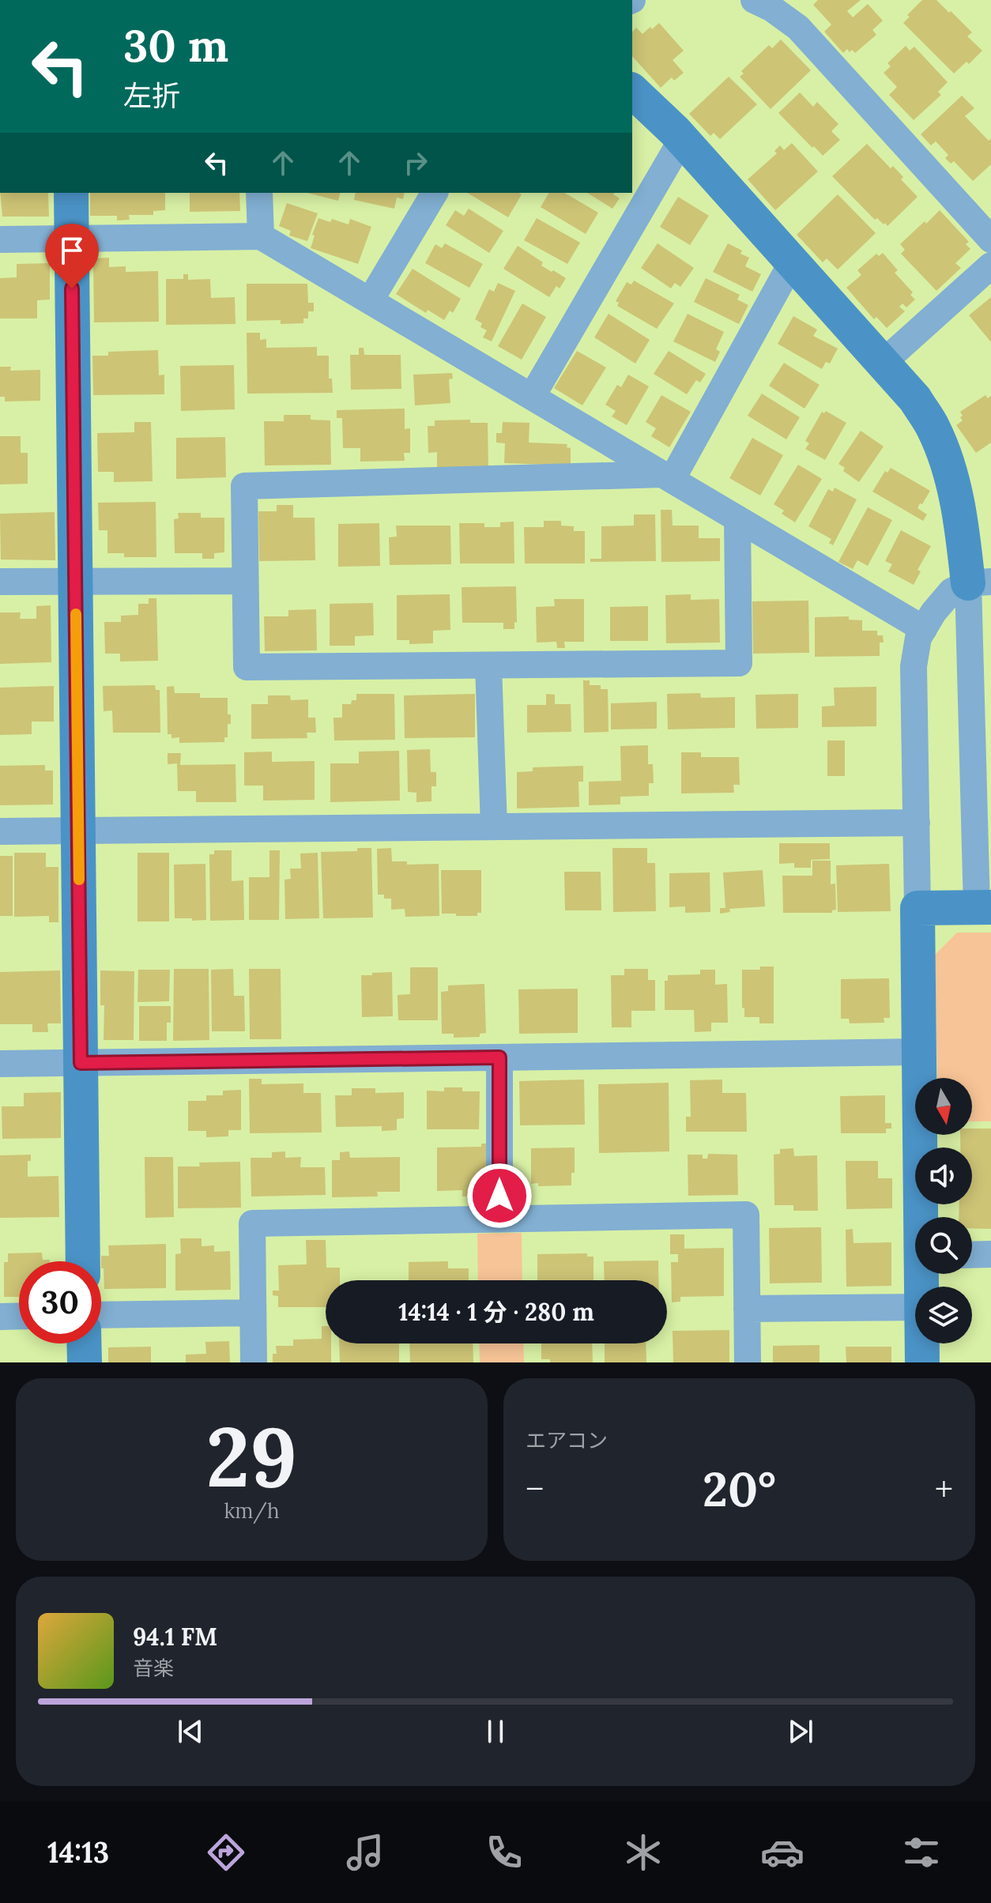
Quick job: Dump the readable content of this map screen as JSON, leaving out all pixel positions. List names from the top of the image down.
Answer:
{
  "north": "bottom",
  "page": {
    "turn": ["30 m", "左折"],
    "limit": "30",
    "trip": "14:14 · 1 分 · 280 m",
    "tile": [
      ["29", "km/h"],
      "エアコン"
    ],
    "heat": ["−", "20°", "+"],
    "song": ["94.1 FM", "音楽"],
    "tabs": "14:13"
  }
}
